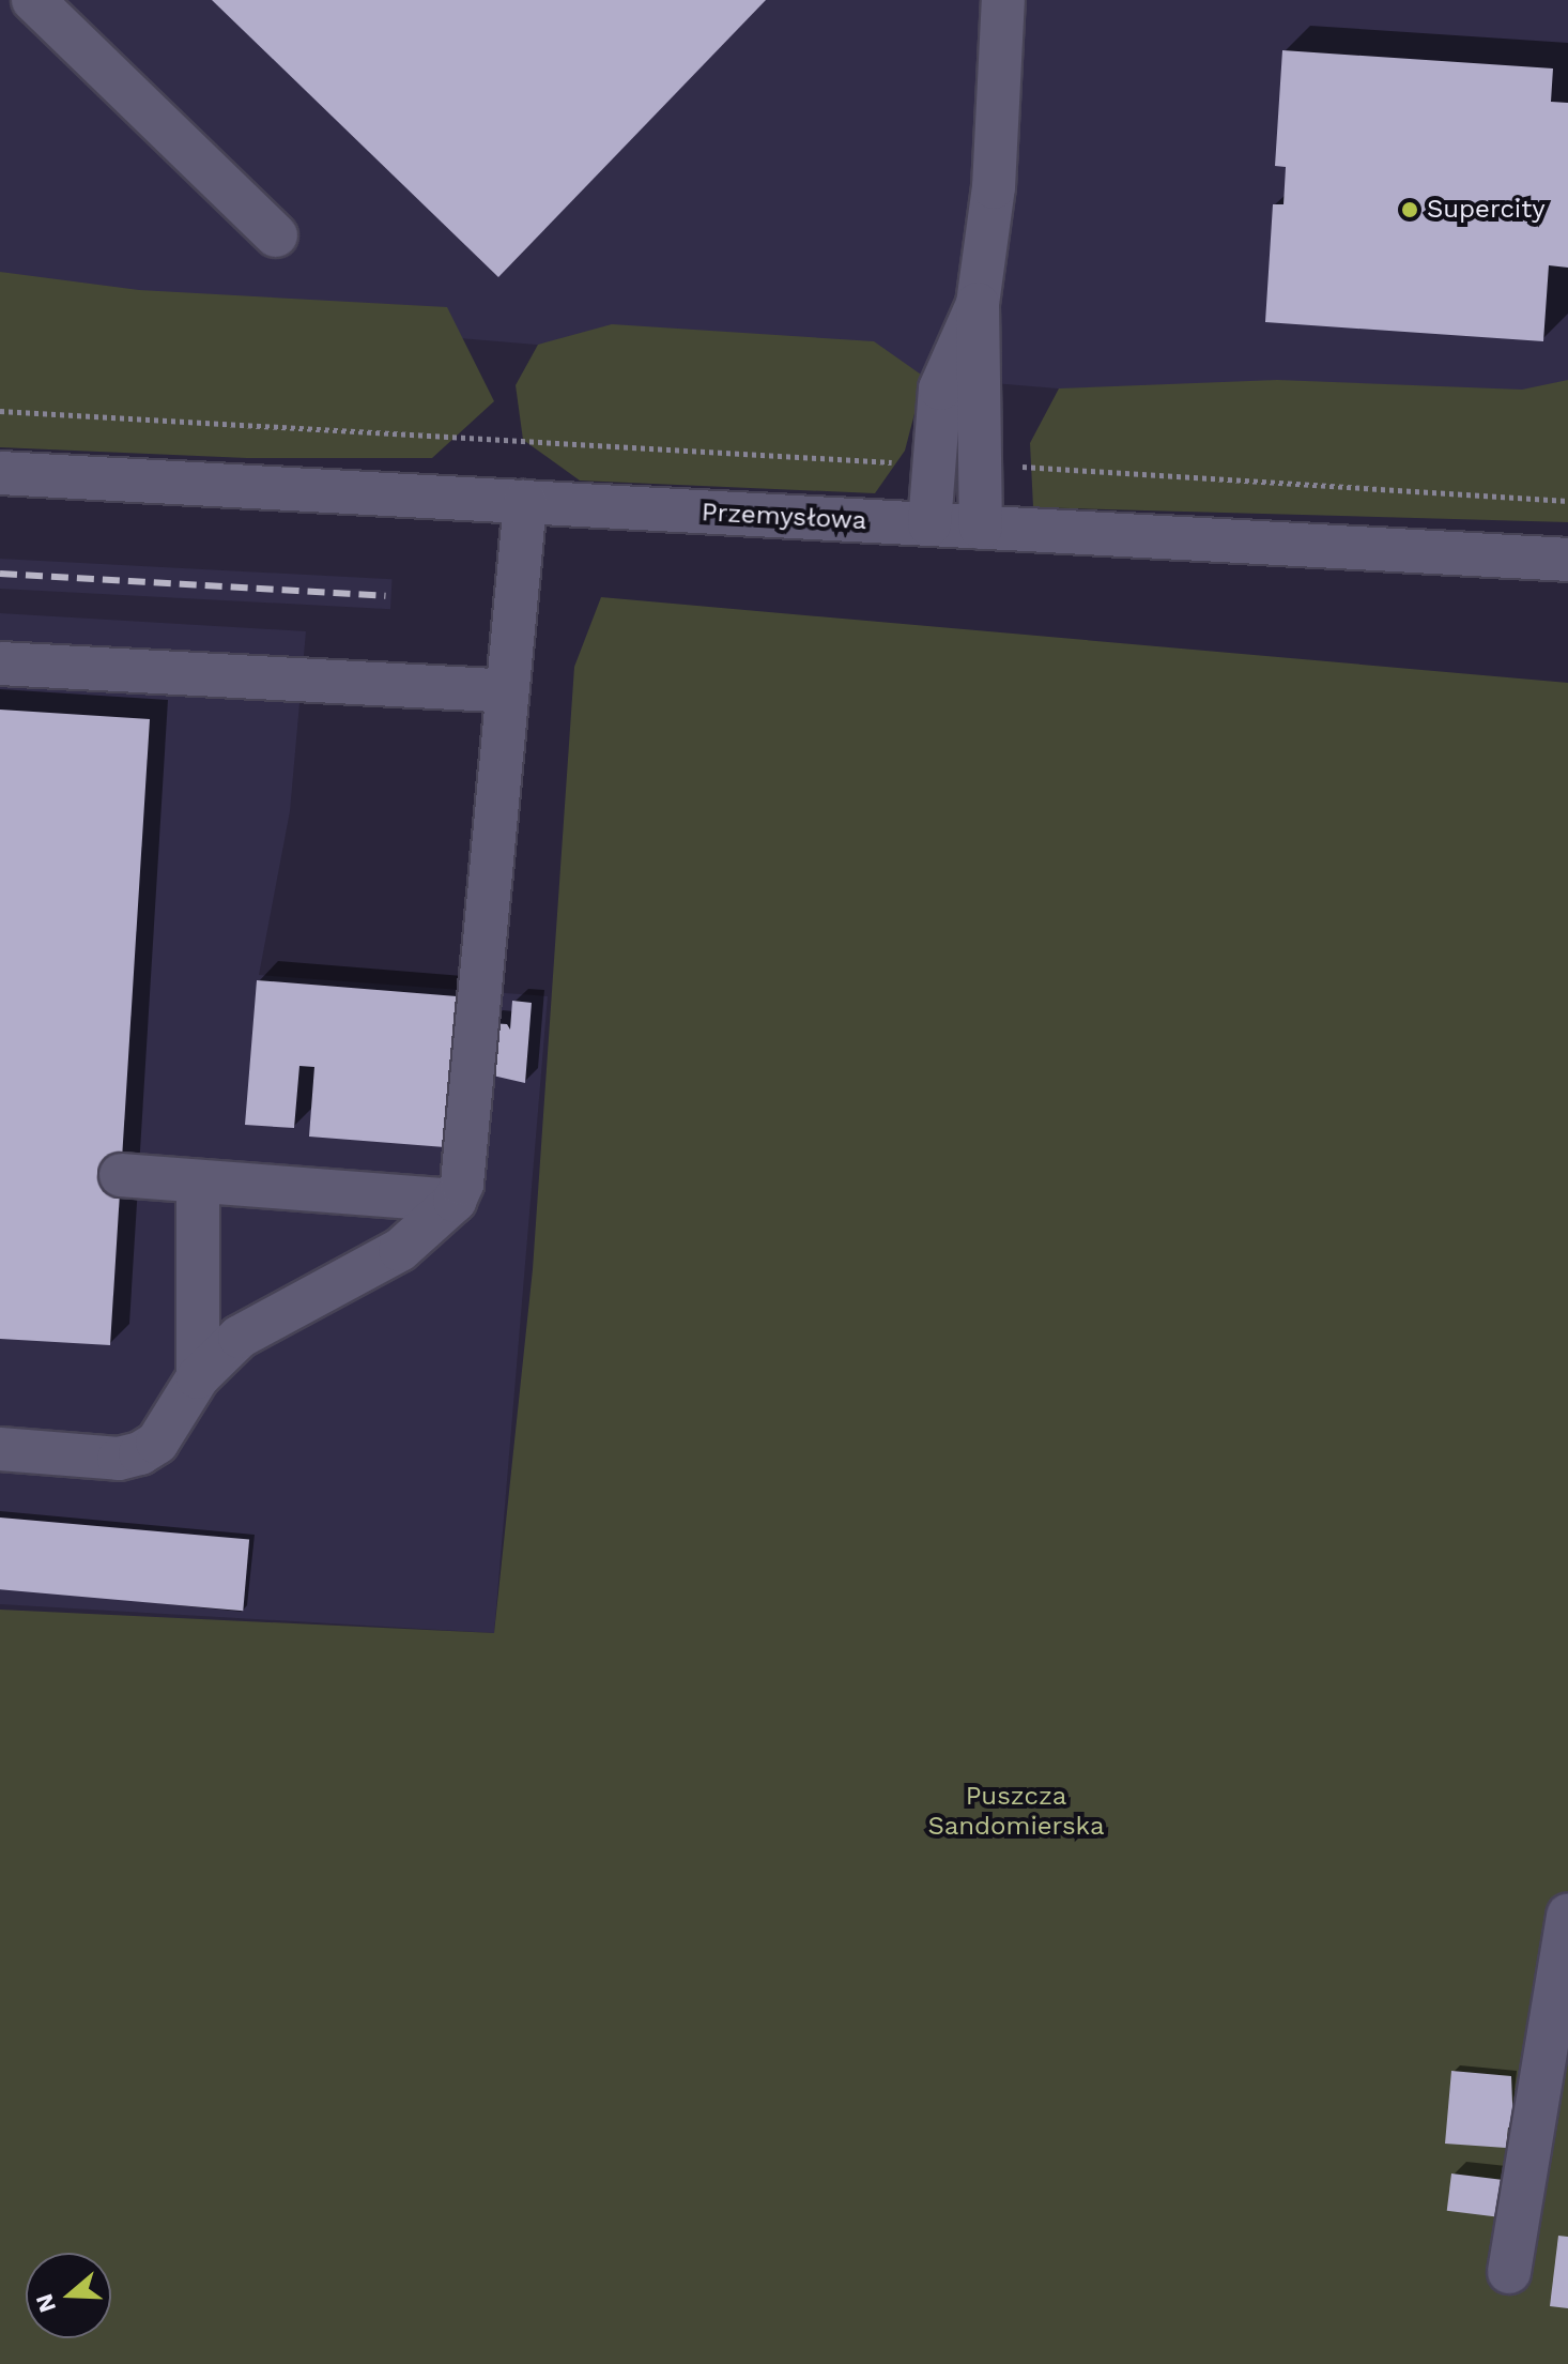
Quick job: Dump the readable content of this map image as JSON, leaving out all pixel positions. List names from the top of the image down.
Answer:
{
  "streets": {
    "street": ["Przemysłowa"]
  },
  "parks": ["Puszcza Sandomierska"],
  "places": ["Supercity"],
  "north": "left"
}
